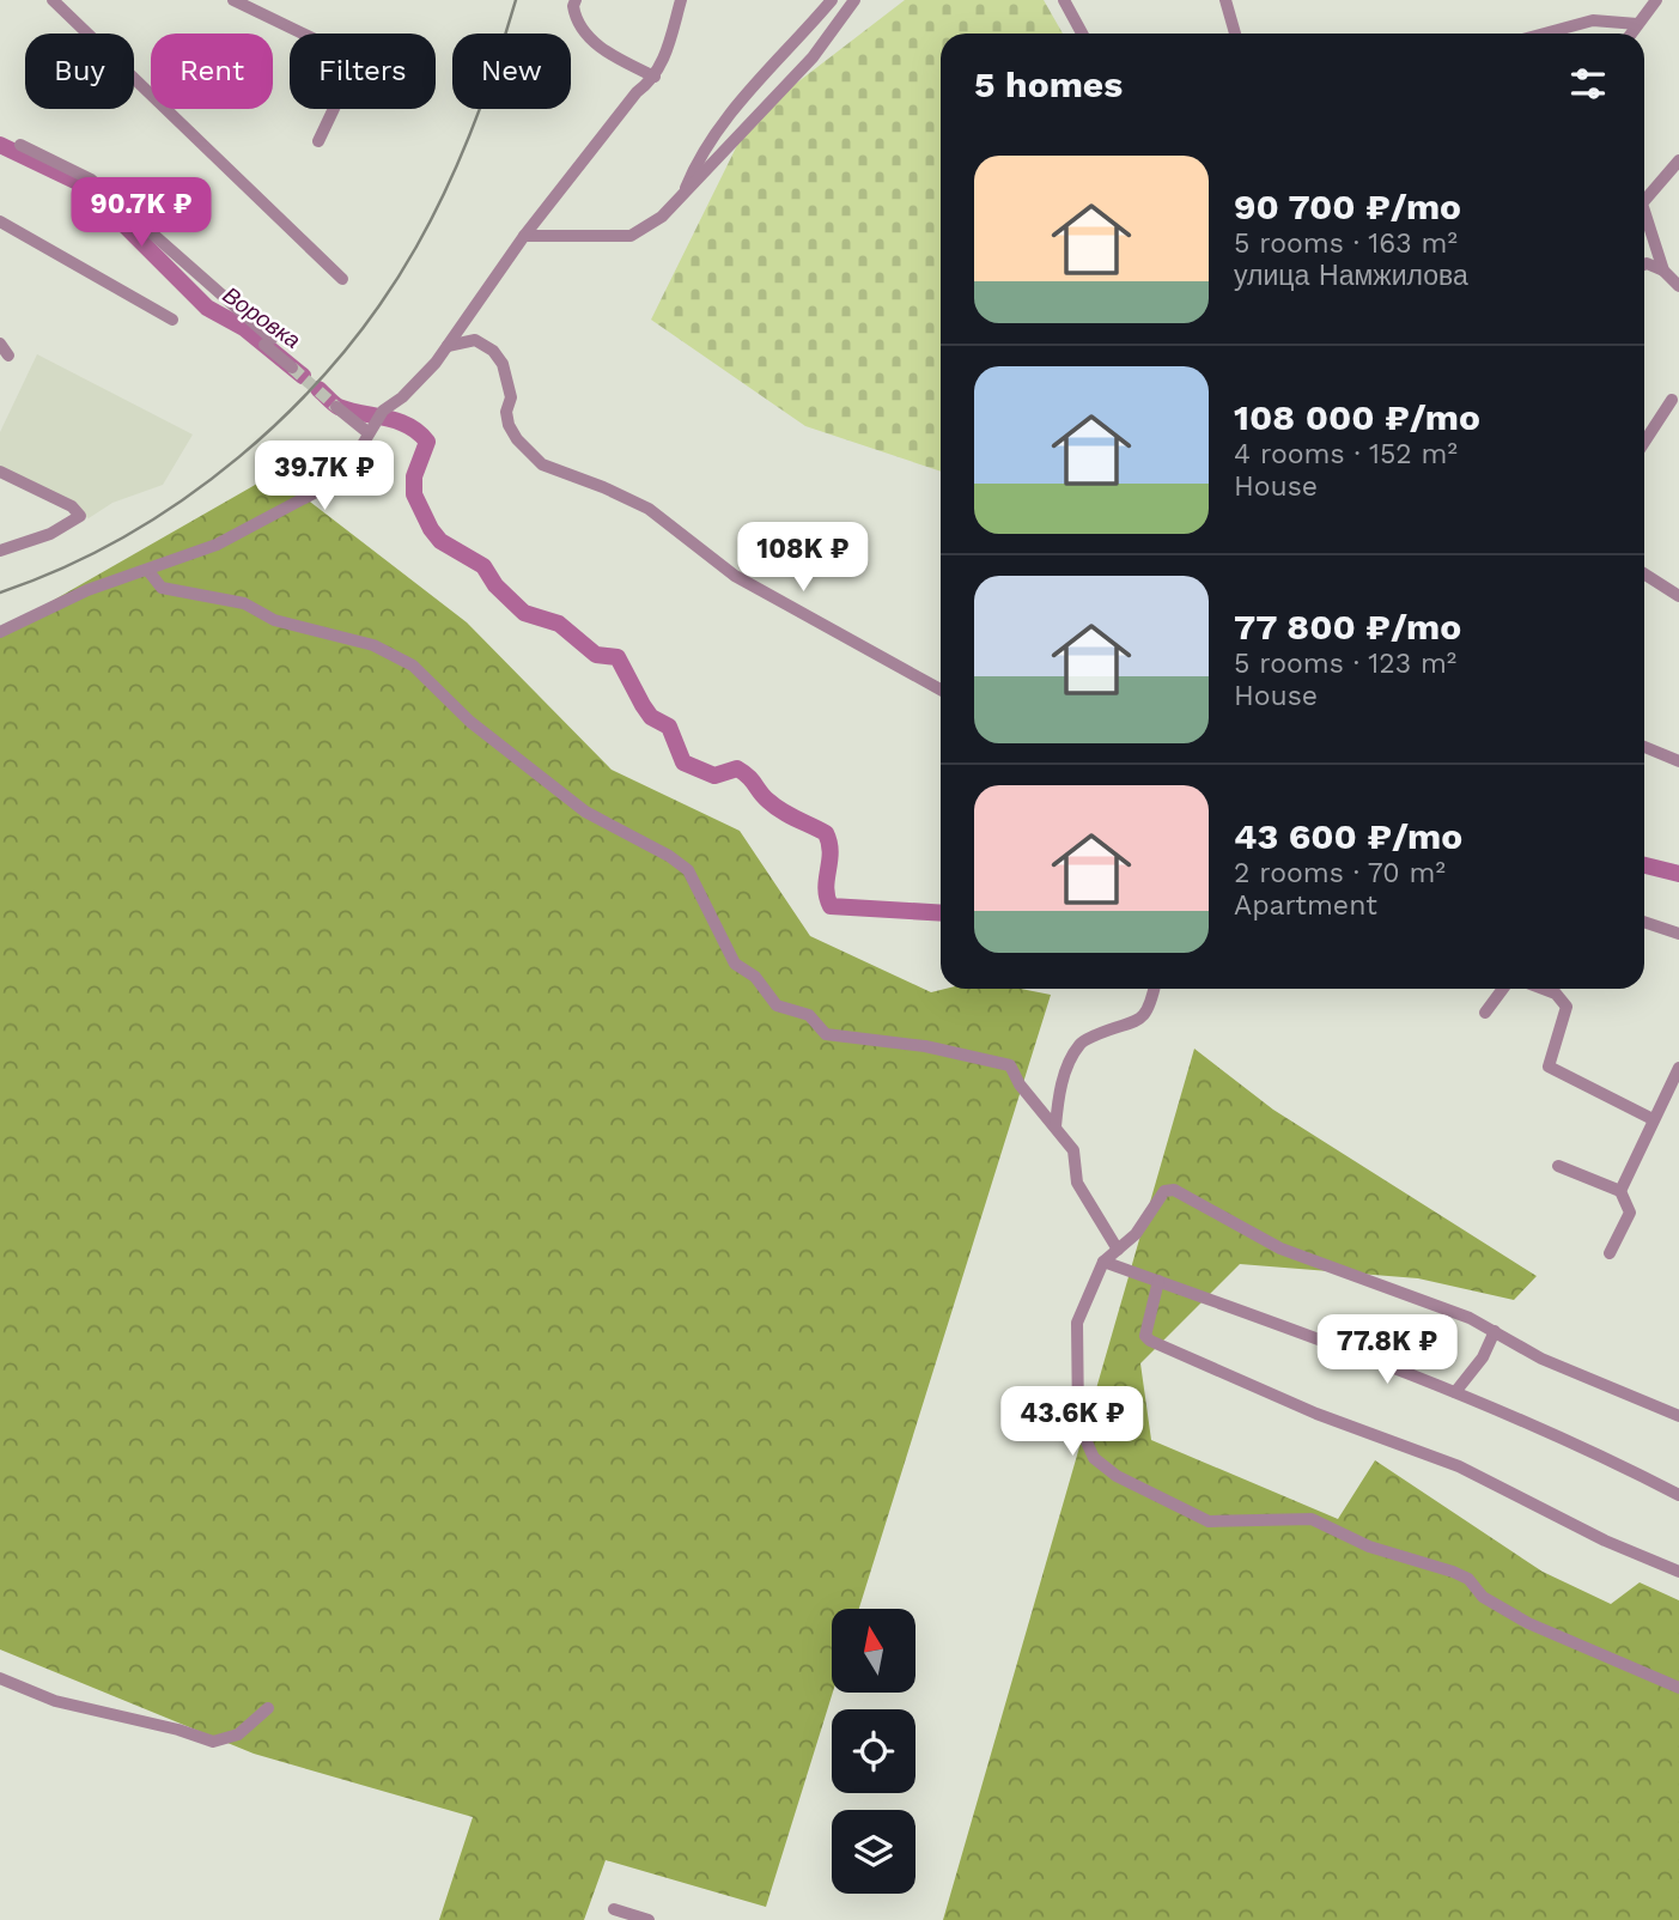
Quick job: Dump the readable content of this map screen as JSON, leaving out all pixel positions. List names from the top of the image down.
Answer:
{
  "water": ["Воровка"],
  "north": "top",
  "page": {
    "chip": [
      "Buy",
      "Rent",
      "Filters",
      "New"
    ],
    "heading": "5 homes",
    "list": [
      {
        "name": "90 700 ₽/mo",
        "note": "5 rooms · 163 m² · улица Намжилова"
      },
      {
        "name": "108 000 ₽/mo",
        "note": "4 rooms · 152 m² · House"
      },
      {
        "name": "77 800 ₽/mo",
        "note": "5 rooms · 123 m² · House"
      },
      {
        "name": "43 600 ₽/mo",
        "note": "2 rooms · 70 m² · Apartment"
      }
    ],
    "price": [
      "90.7K ₽",
      "39.7K ₽",
      "108K ₽",
      "77.8K ₽",
      "43.6K ₽"
    ]
  }
}
